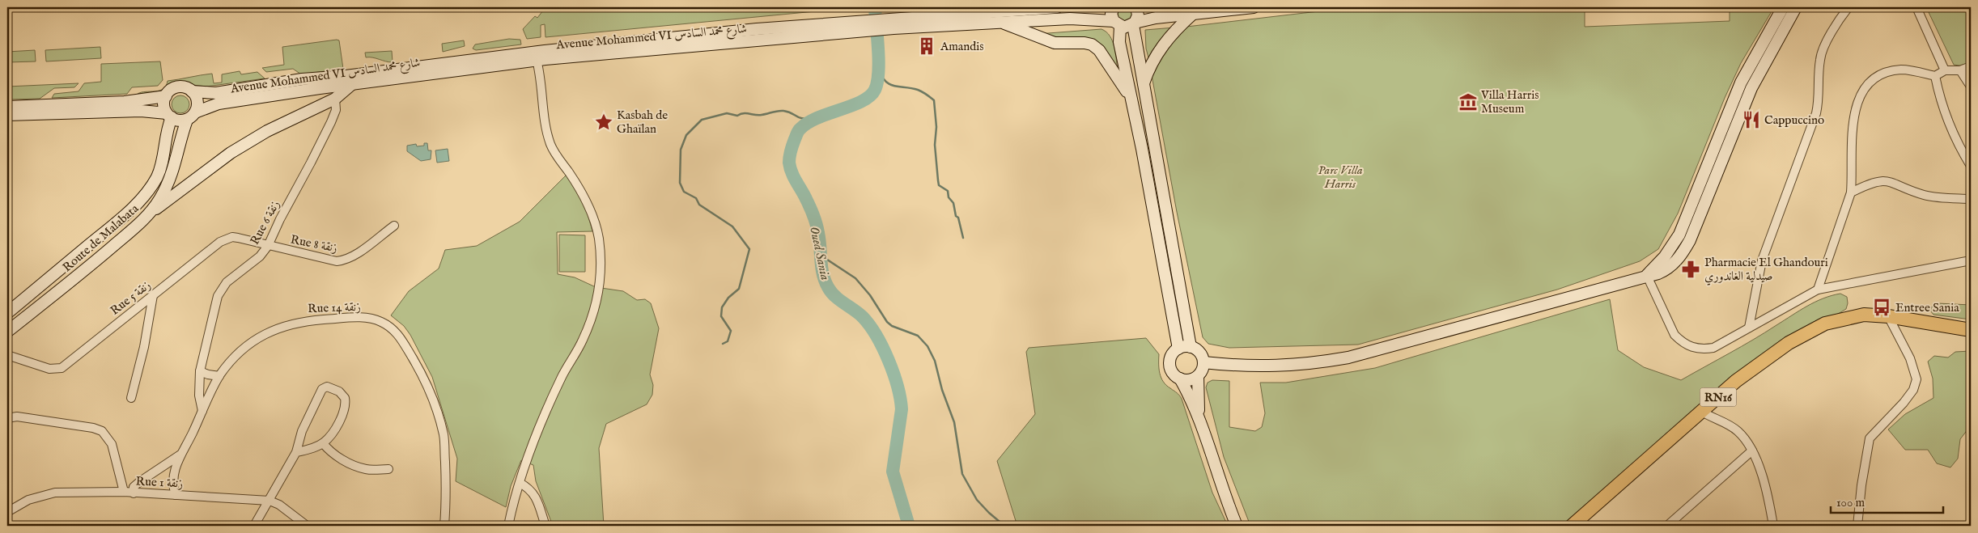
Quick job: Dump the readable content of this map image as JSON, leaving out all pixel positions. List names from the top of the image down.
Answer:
{
  "streets": {
    "main road": ["Avenue Mohammed VI شارع محمد السادس", "Route de Malabata", "RN16"],
    "street": [
      "Rue 6 زنقة",
      "Rue 8 زنقة",
      "Rue 5 زنقة",
      "Rue 14 زنقة",
      "Rue 1 زنقة"
    ]
  },
  "crossings": [
    ["Avenue Mohammed VI شارع محمد السادس", "Route de Malabata"],
    ["Rue 6 زنقة", "Rue 8 زنقة"],
    ["Rue 6 زنقة", "Rue 5 زنقة"],
    ["Rue 6 زنقة", "Rue 14 زنقة"],
    ["Rue 8 زنقة", "Rue 5 زنقة"],
    ["Rue 14 زنقة", "Rue 1 زنقة"]
  ],
  "water": ["Oued Sania"],
  "parks": ["Parc Villa Harris"],
  "places": {
    "building": ["Amandis"],
    "museum": ["Villa Harris Museum"],
    "restaurant": ["Cappuccino"],
    "place": ["Kasbah de Ghaïlan"],
    "pharmacy": ["Pharmacie El Ghandouri صيدلية الغاندوري"],
    "bus stop": ["Entree Sania"]
  },
  "scale_bar": "100 m"
}
